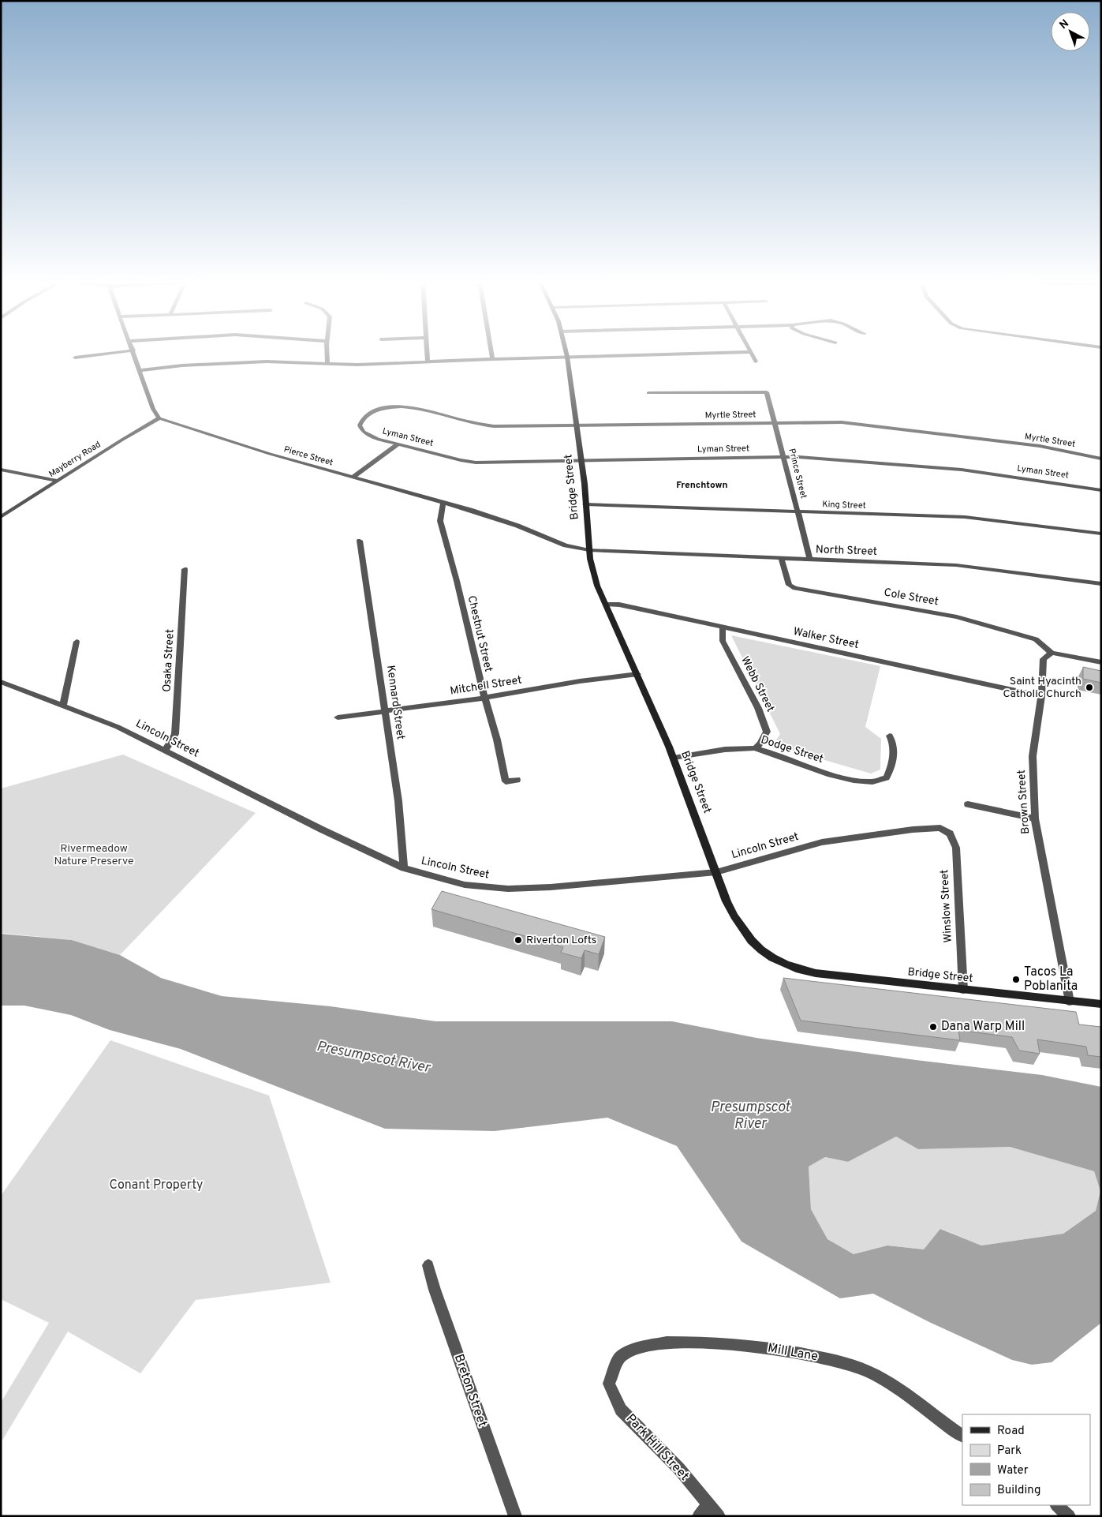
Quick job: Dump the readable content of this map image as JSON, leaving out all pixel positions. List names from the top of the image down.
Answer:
{
  "streets": {
    "street": [
      "Myrtle Street",
      "Lyman Street",
      "Pierce Street",
      "Mayberry Road",
      "Prince Street",
      "Bridge Street",
      "King Street",
      "North Street",
      "Cole Street",
      "Chestnut Street",
      "Walker Street",
      "Osaka Street",
      "Webb Street",
      "Mitchell Street",
      "Kennard Street",
      "Lincoln Street",
      "Dodge Street",
      "Brown Street",
      "Winslow Street",
      "Mill Lane",
      "Breton Street",
      "Park Hill Street"
    ]
  },
  "crossings": [
    ["Myrtle Street", "Lyman Street"],
    ["Myrtle Street", "Prince Street"],
    ["Myrtle Street", "Bridge Street"],
    ["Lyman Street", "Prince Street"],
    ["Lyman Street", "Bridge Street"],
    ["Pierce Street", "Mayberry Road"],
    ["Pierce Street", "Bridge Street"],
    ["Pierce Street", "North Street"],
    ["Pierce Street", "Chestnut Street"],
    ["Prince Street", "King Street"],
    ["Prince Street", "North Street"],
    ["Bridge Street", "King Street"],
    ["Bridge Street", "North Street"],
    ["Bridge Street", "Walker Street"],
    ["Bridge Street", "Mitchell Street"],
    ["Bridge Street", "Lincoln Street"],
    ["Bridge Street", "Dodge Street"],
    ["Bridge Street", "Brown Street"],
    ["Bridge Street", "Winslow Street"],
    ["North Street", "Cole Street"],
    ["Cole Street", "Brown Street"],
    ["Chestnut Street", "Mitchell Street"],
    ["Walker Street", "Webb Street"],
    ["Walker Street", "Brown Street"],
    ["Osaka Street", "Lincoln Street"],
    ["Webb Street", "Dodge Street"],
    ["Mitchell Street", "Kennard Street"],
    ["Kennard Street", "Lincoln Street"],
    ["Lincoln Street", "Winslow Street"],
    ["Mill Lane", "Park Hill Street"]
  ],
  "districts": ["Frenchtown"],
  "water": ["Presumpscot River"],
  "parks": ["Rivermeadow Nature Preserve", "Conant Property"],
  "places": [
    "Saint Hyacinth Catholic Church",
    "Riverton Lofts",
    "Tacos La Poblanita",
    "Dana Warp Mill"
  ],
  "legend": [
    "Road",
    "Park",
    "Water",
    "Building"
  ],
  "north": "top left"
}
